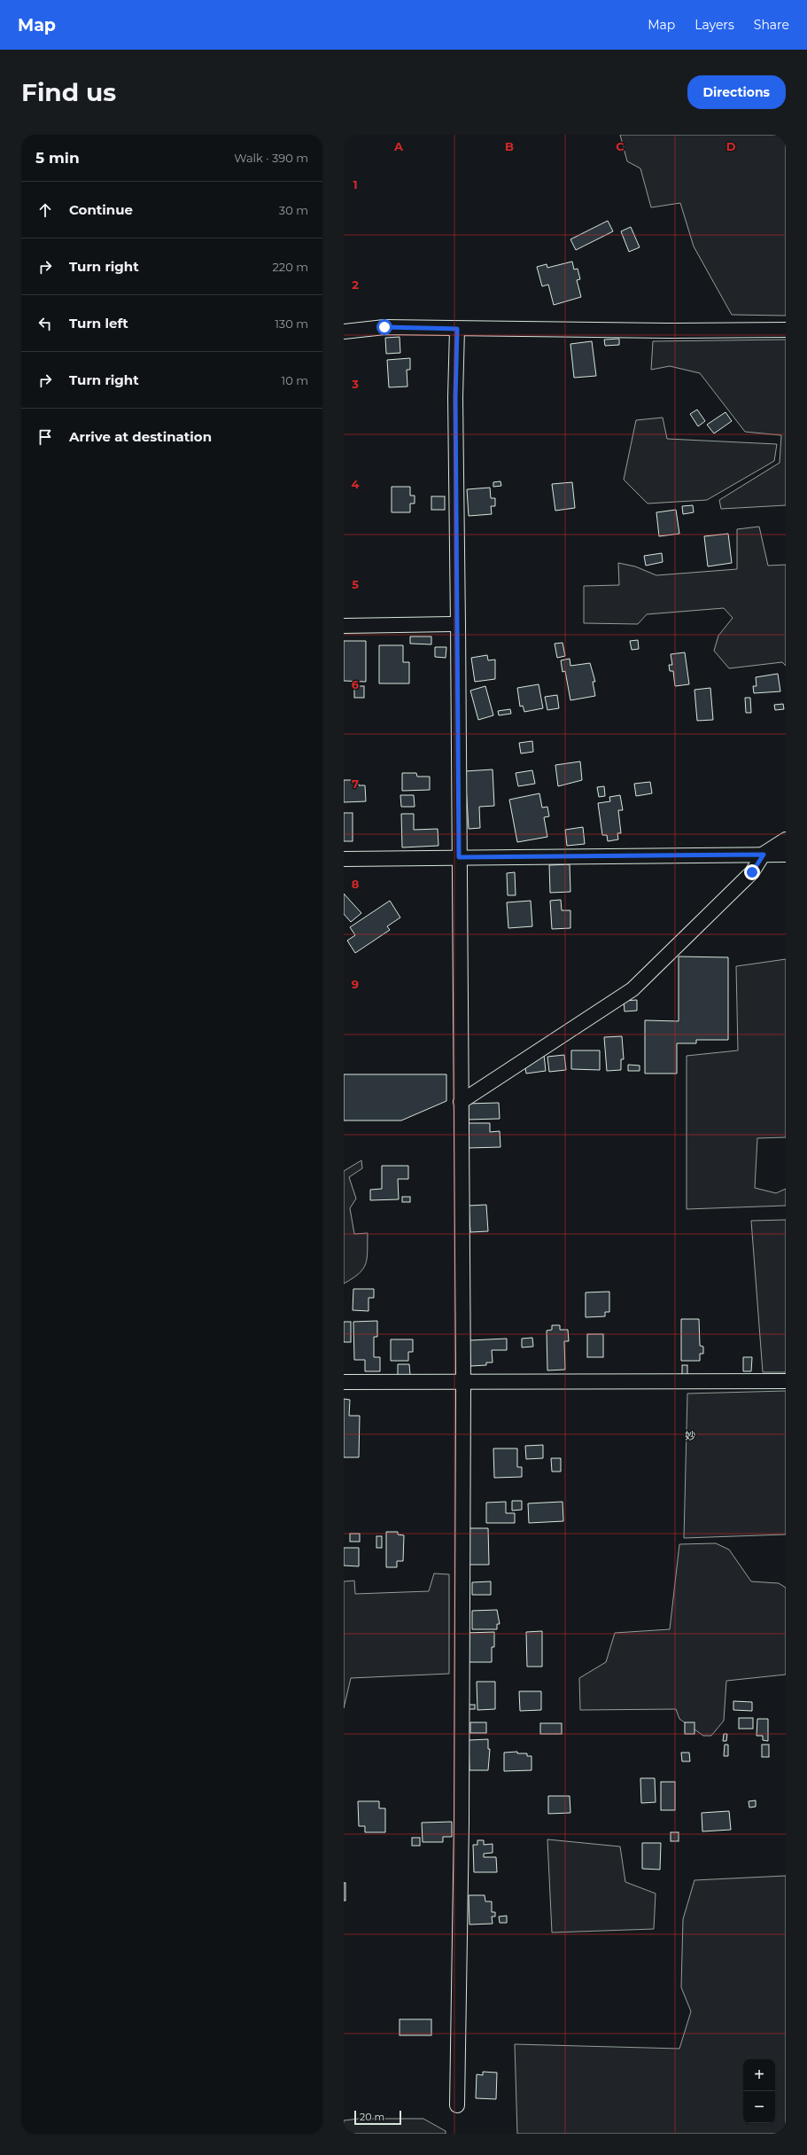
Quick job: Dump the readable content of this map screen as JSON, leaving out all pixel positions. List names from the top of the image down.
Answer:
{
  "districts": ["妙"],
  "scale_bar": "20 m",
  "page": {
    "header": "Map",
    "nav": ["Map", "Layers", "Share"],
    "buttons": "Directions",
    "title": "Find us",
    "heading": ["5 min", "Walk · 390 m"],
    "list": [
      ["Continue", "30 m"],
      ["Turn right", "220 m"],
      ["Turn left", "130 m"],
      ["Turn right", "10 m"],
      "Arrive at destination"
    ],
    "map_buttons": ["+", "−"],
    "scale": "20 m"
  },
  "grid": {
    "columns": [
      "A",
      "B",
      "C",
      "D"
    ],
    "rows": [
      "1",
      "2",
      "3",
      "4",
      "5",
      "6",
      "7",
      "8",
      "9"
    ]
  }
}
